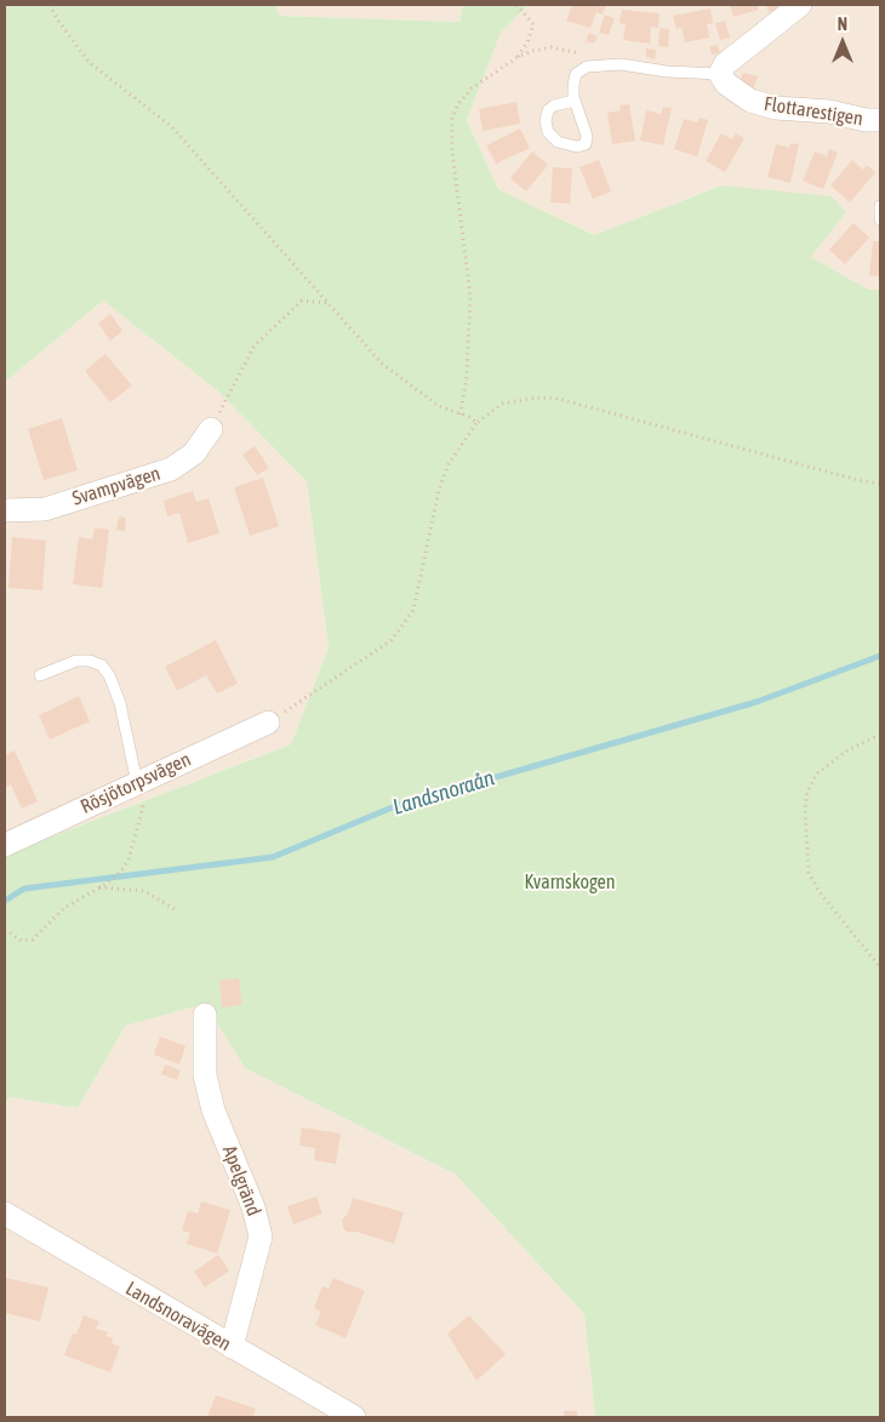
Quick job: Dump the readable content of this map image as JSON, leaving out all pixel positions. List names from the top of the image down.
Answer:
{
  "streets": {
    "street": [
      "Flottarestigen",
      "Svampvägen",
      "Rösjötorpsvägen",
      "Apelgränd",
      "Landsnoravägen"
    ]
  },
  "crossings": [
    ["Apelgränd", "Landsnoravägen"]
  ],
  "water": ["Landsnoraån"],
  "parks": ["Kvarnskogen"],
  "north": "top"
}
